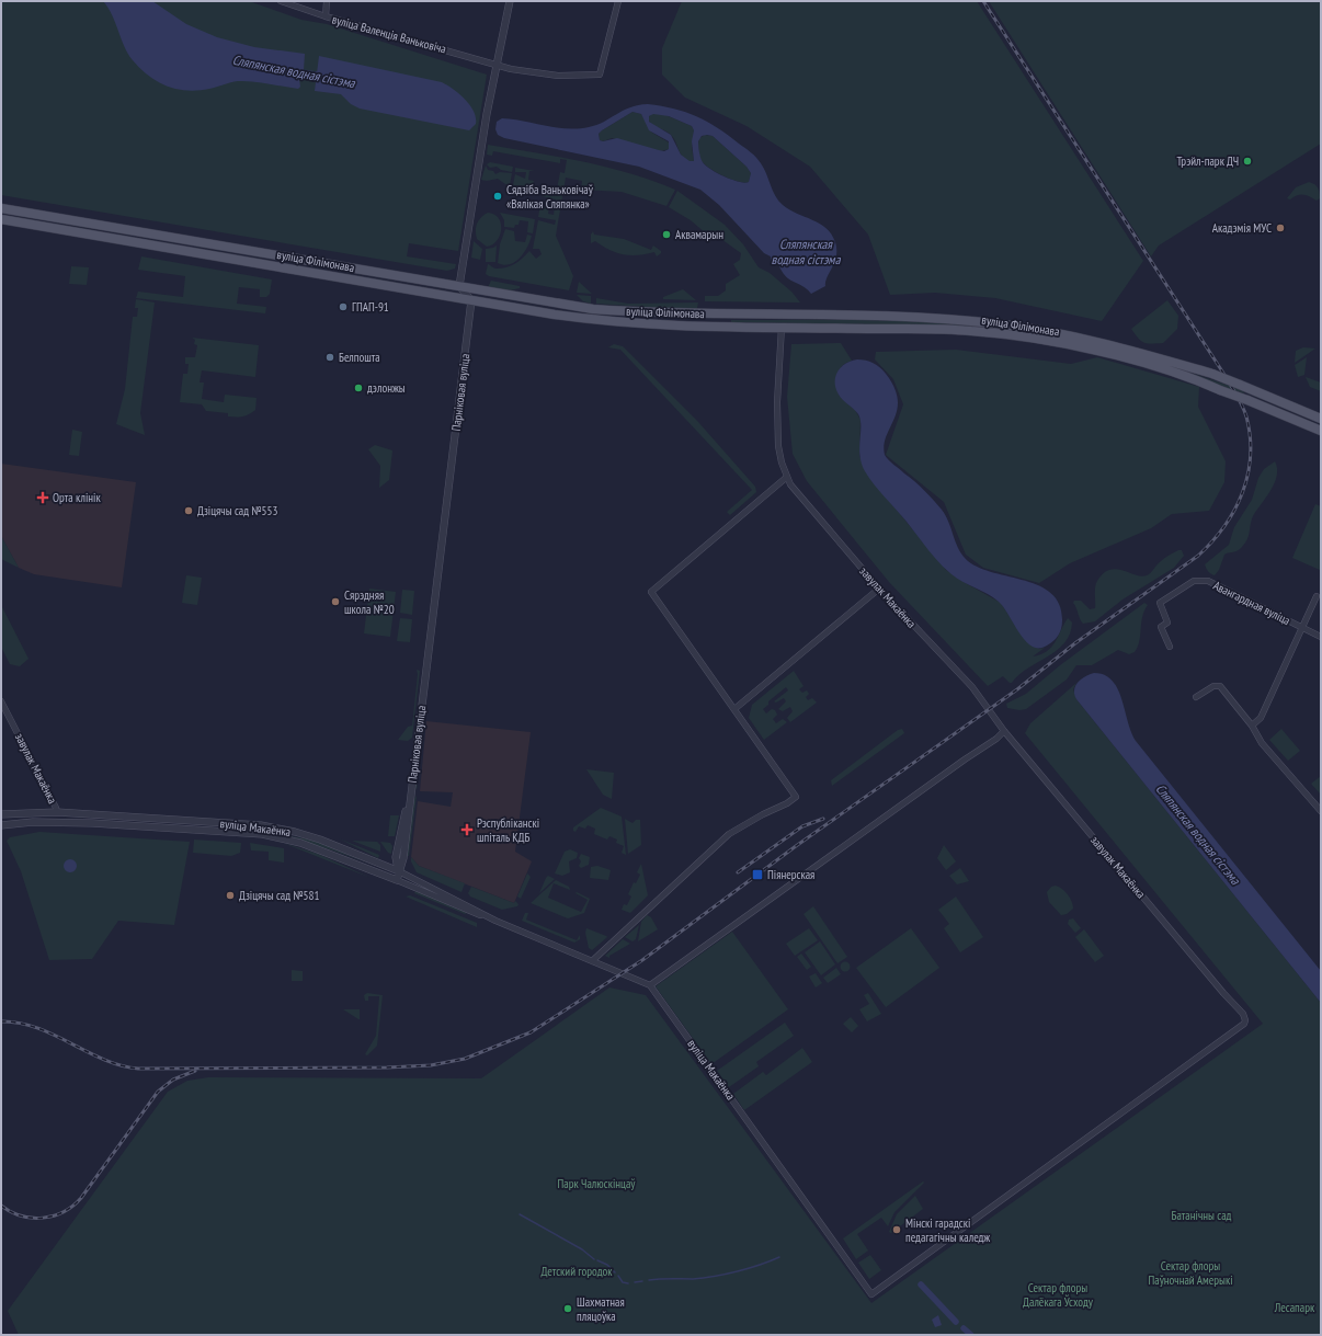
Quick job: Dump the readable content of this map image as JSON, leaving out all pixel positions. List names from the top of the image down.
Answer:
{
  "streets": {
    "main road": ["вуліца Філімонава"],
    "street": [
      "вуліца Валенція Ваньковіча",
      "Парніковая вуліца",
      "завулак Макаёнка",
      "Авангардная вуліца",
      "вуліца Макаёнка"
    ]
  },
  "crossings": [
    ["вуліца Філімонава", "Парніковая вуліца"],
    ["вуліца Філімонава", "завулак Макаёнка"],
    ["Парніковая вуліца", "вуліца Макаёнка"],
    ["завулак Макаёнка", "вуліца Макаёнка"]
  ],
  "water": ["Сляпянская водная сістэма"],
  "parks": [
    "Парк Чалюскінцаў",
    "Батанічны сад",
    "Сектар флоры Паўночнай Амерыкі",
    "Детский городок",
    "Сектар флоры Далёкага Ўсходу",
    "Лесапарк"
  ],
  "places": {
    "other": [
      "Трэйл-парк ДЧ",
      "Сядзіба Ваньковічаў «Вялікая Сляпянка»",
      "Акадэмія МУС",
      "Аквамарын",
      "ГПАП-91",
      "Белпошта",
      "дэлонжы",
      "Дзіцячы сад №553",
      "Сярэдняя школа №20",
      "Дзіцячы сад №581",
      "Мінскі гарадскі педагагічны каледж",
      "Шахматная пляцоўка"
    ],
    "health": ["Орта клінік", "Рэспубліканскі шпіталь КДБ"],
    "transit": ["Піянерская"]
  }
}
